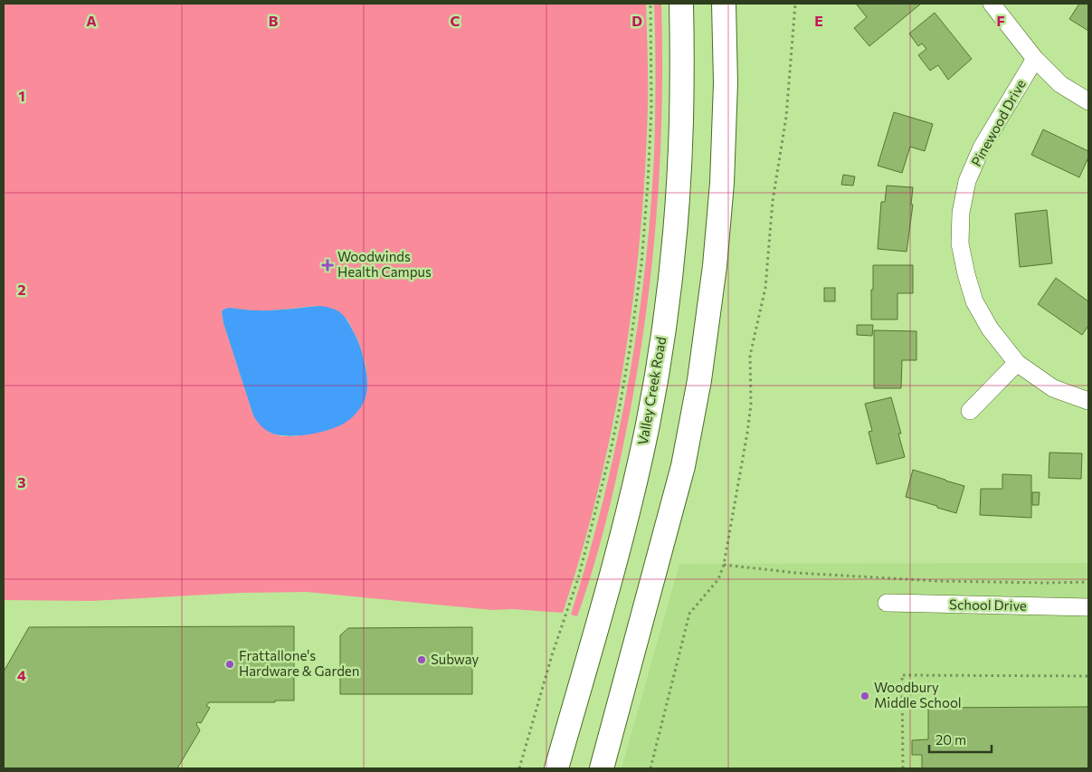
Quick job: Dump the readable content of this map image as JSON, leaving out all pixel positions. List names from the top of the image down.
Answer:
{
  "streets": {
    "main road": ["Valley Creek Road"],
    "street": ["Pinewood Drive", "School Drive"]
  },
  "places": {
    "health": ["Woodwinds Health Campus"],
    "other": ["Subway", "Frattallone's Hardware & Garden", "Woodbury Middle School"]
  },
  "scale_bar": "20 m",
  "grid": {
    "columns": [
      "A",
      "B",
      "C",
      "D",
      "E",
      "F"
    ],
    "rows": [
      "1",
      "2",
      "3",
      "4"
    ]
  }
}
